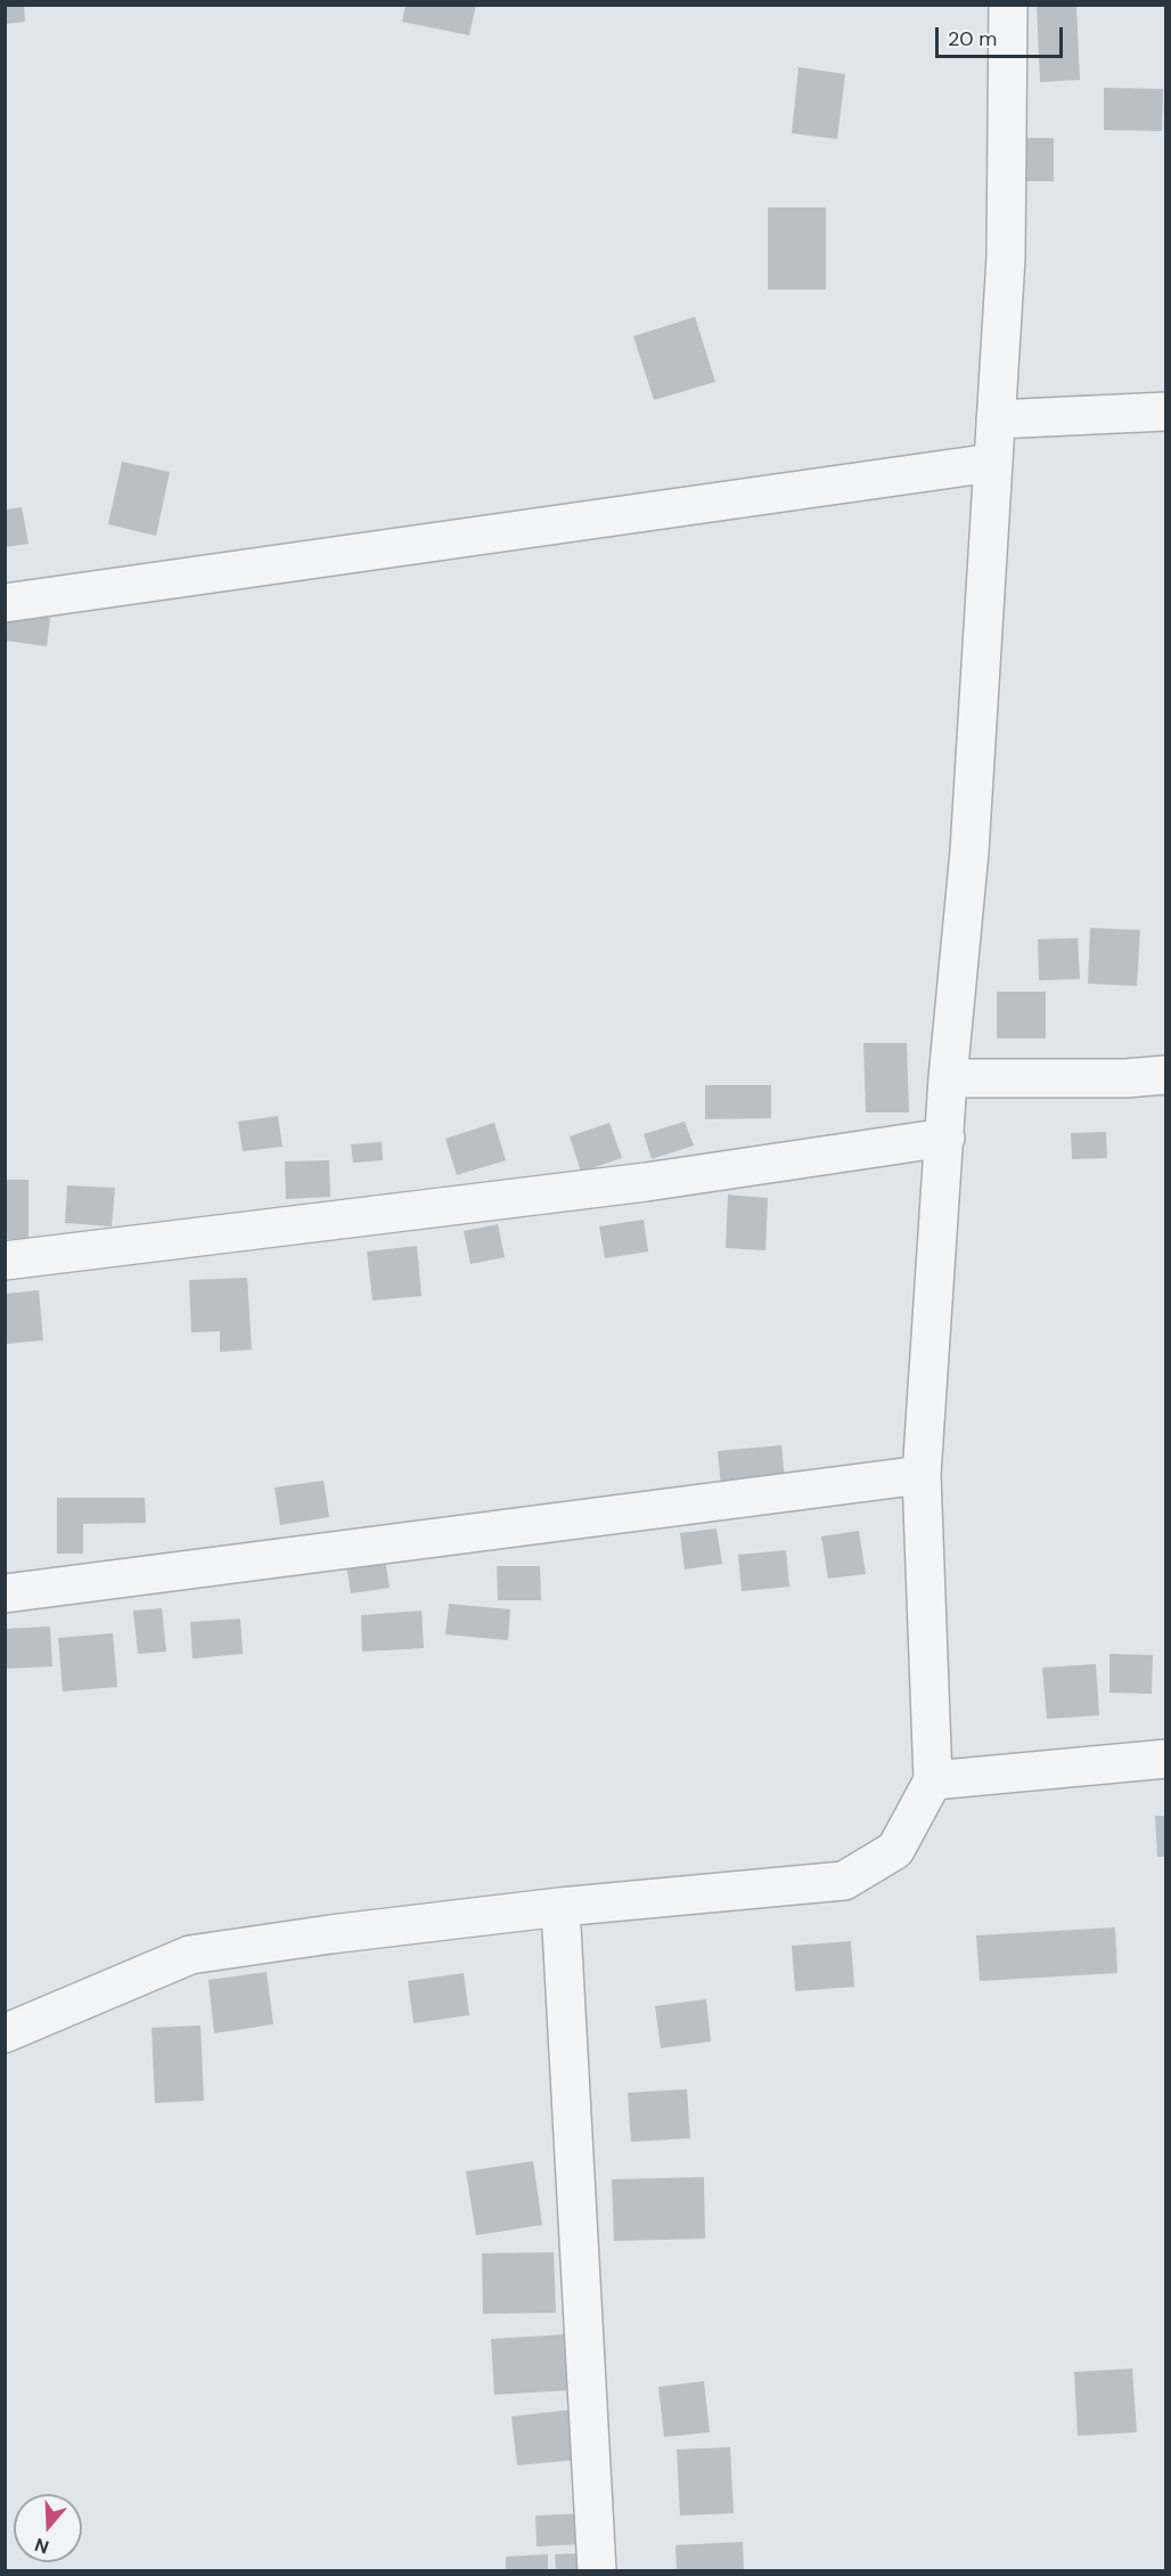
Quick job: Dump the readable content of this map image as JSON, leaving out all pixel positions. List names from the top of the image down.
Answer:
{
  "scale_bar": "20 m",
  "north": "bottom"
}
